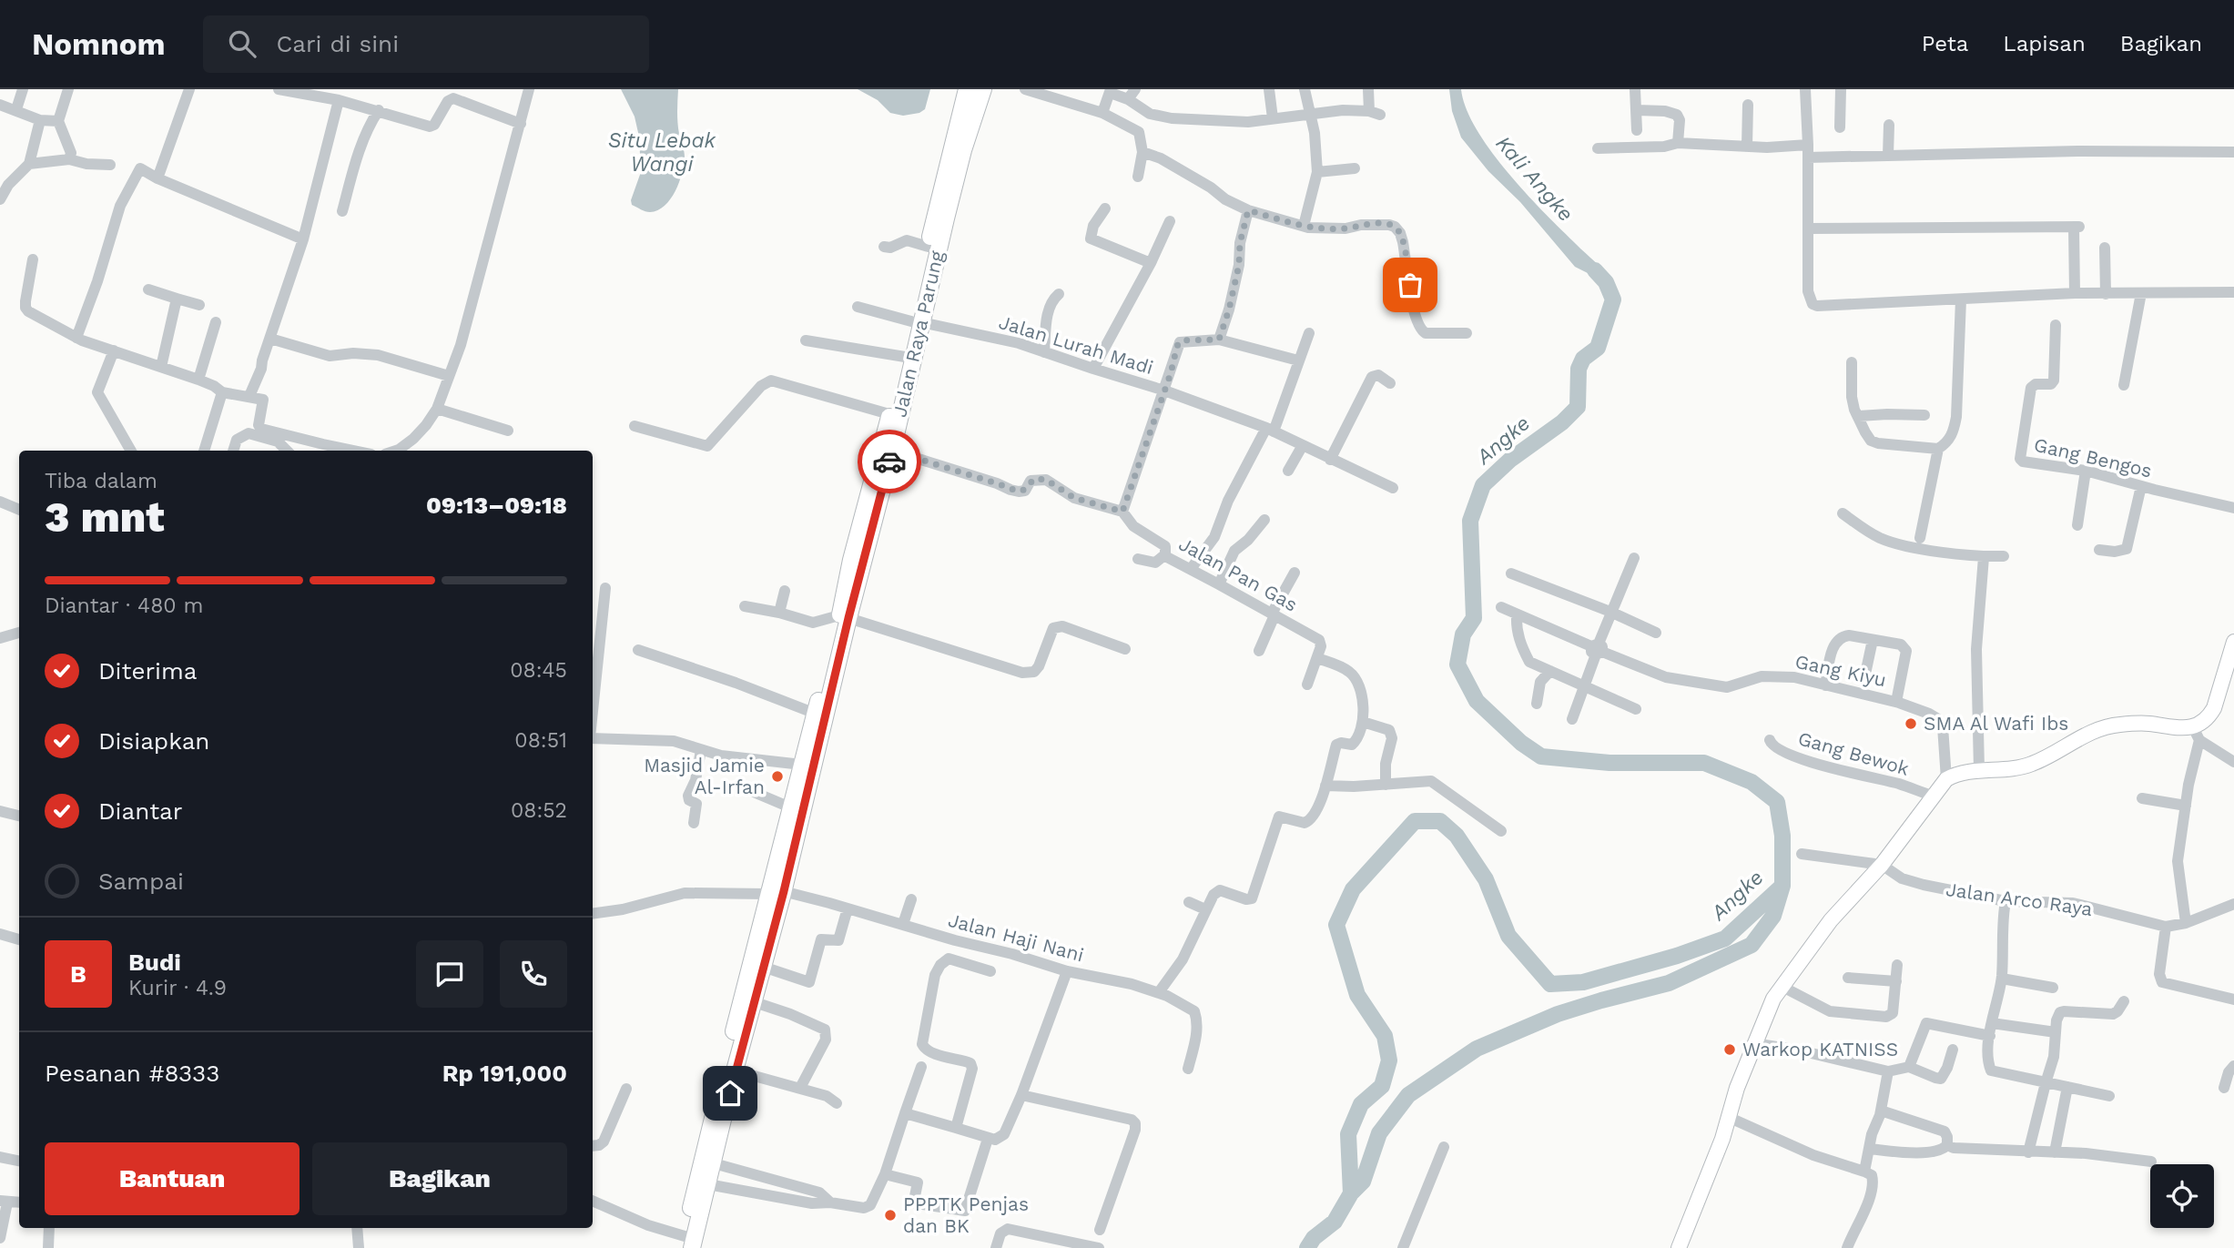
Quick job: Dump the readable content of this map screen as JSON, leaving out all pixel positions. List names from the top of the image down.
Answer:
{
  "streets": {
    "highway": ["Jalan Raya Parung"],
    "street": [
      "Jalan Lurah Madi",
      "Gang Bengos",
      "Jalan Pan Gas",
      "Gang Kiyu",
      "Gang Bewok",
      "Jalan Arco Raya",
      "Jalan Haji Nani"
    ]
  },
  "crossings": [
    ["Jalan Raya Parung", "Jalan Lurah Madi"],
    ["Jalan Raya Parung", "Jalan Pan Gas"],
    ["Jalan Raya Parung", "Jalan Haji Nani"]
  ],
  "water": ["Situ Lebak Wangi", "Kali Angke", "Angke"],
  "places": [
    "SMA Al Wafi Ibs",
    "Masjid Jamie Al-Irfan",
    "Warkop KATNISS",
    "PPPTK Penjas dan BK"
  ],
  "page": {
    "header": "Nomnom",
    "search": "Cari di sini",
    "nav": ["Peta", "Lapisan", "Bagikan"],
    "heading": ["3 mnt", "Tiba dalam", "09:13–09:18"],
    "panel": [
      "Budi",
      "Kurir · 4.9",
      "Pesanan #8333",
      "Rp 191,000"
    ],
    "bar": "Diantar · 480 m",
    "list": [
      ["Diterima", "08:45"],
      ["Disiapkan", "08:51"],
      ["Diantar", "08:52"],
      "Sampai"
    ],
    "round": "B",
    "buttons": ["Bantuan", "Bagikan"]
  }
}
